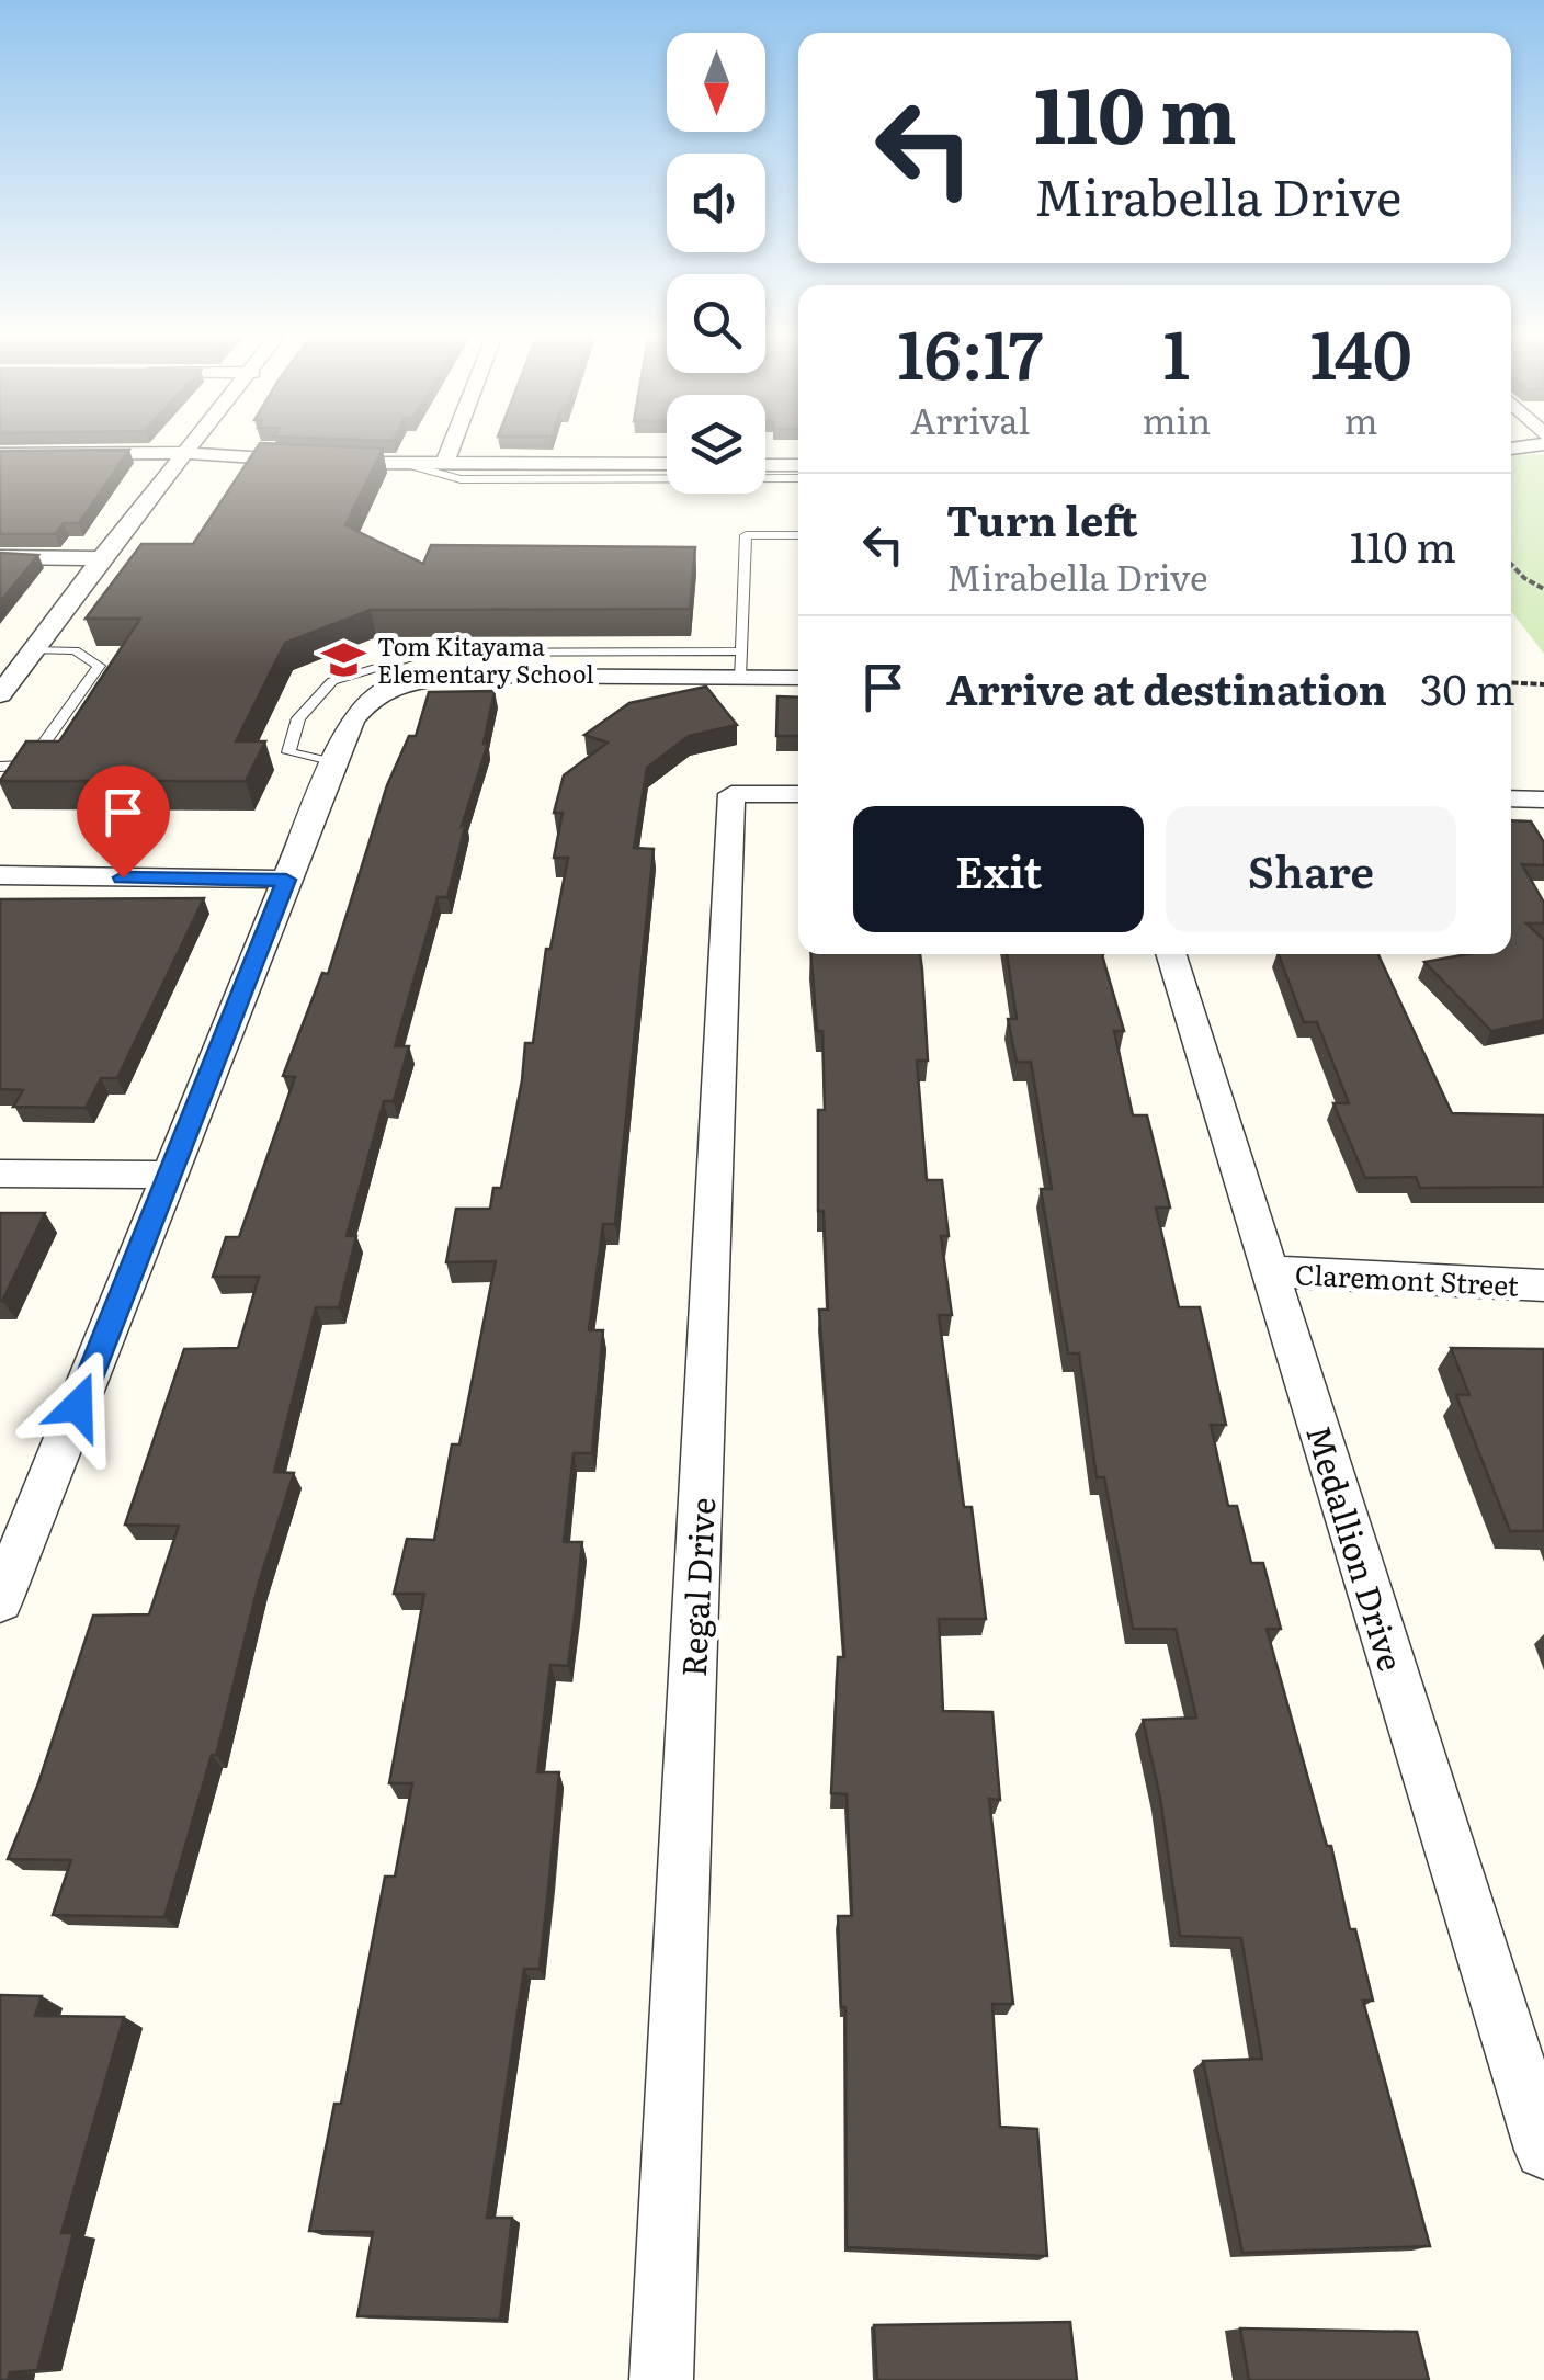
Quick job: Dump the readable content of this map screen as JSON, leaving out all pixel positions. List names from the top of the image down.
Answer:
{
  "streets": {
    "street": ["Claremont Street", "Medallion Drive", "Regal Drive"]
  },
  "crossings": [
    ["Claremont Street", "Medallion Drive"]
  ],
  "places": {
    "school or university": ["Tom Kitayama Elementary School"]
  },
  "north": "bottom",
  "page": {
    "turn": ["110 m", "Mirabella Drive"],
    "eta": [
      "16:17",
      "Arrival",
      "1",
      "min",
      "140",
      "m"
    ],
    "list": [
      {
        "name": "Turn left",
        "note": "Mirabella Drive",
        "value": "110 m"
      },
      {
        "name": "Arrive at destination",
        "value": "30 m"
      }
    ],
    "buttons": ["Exit", "Share"]
  }
}
